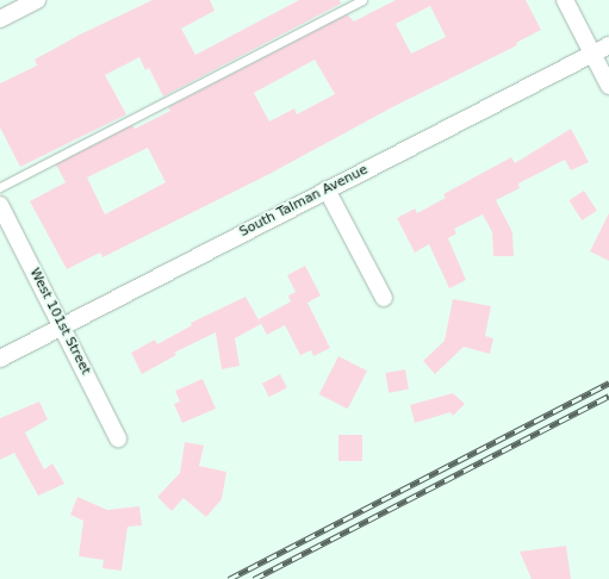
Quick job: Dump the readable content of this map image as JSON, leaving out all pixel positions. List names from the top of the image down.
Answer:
{
  "streets": {
    "street": ["South Talman Avenue", "West 101st Street"]
  },
  "crossings": [
    ["South Talman Avenue", "West 101st Street"]
  ]
}
